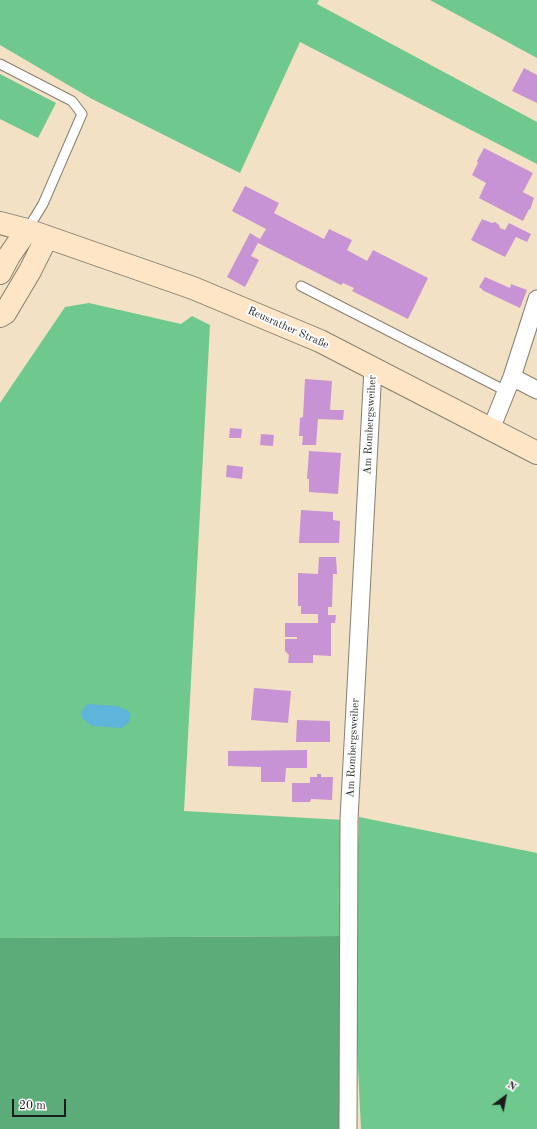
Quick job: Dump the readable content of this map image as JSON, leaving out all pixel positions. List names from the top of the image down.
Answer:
{
  "streets": {
    "main road": ["Reusrather Straße"],
    "street": ["Am Rombergsweiher"]
  },
  "crossings": [
    ["Reusrather Straße", "Am Rombergsweiher"]
  ],
  "scale_bar": "20 m",
  "north": "top right"
}
